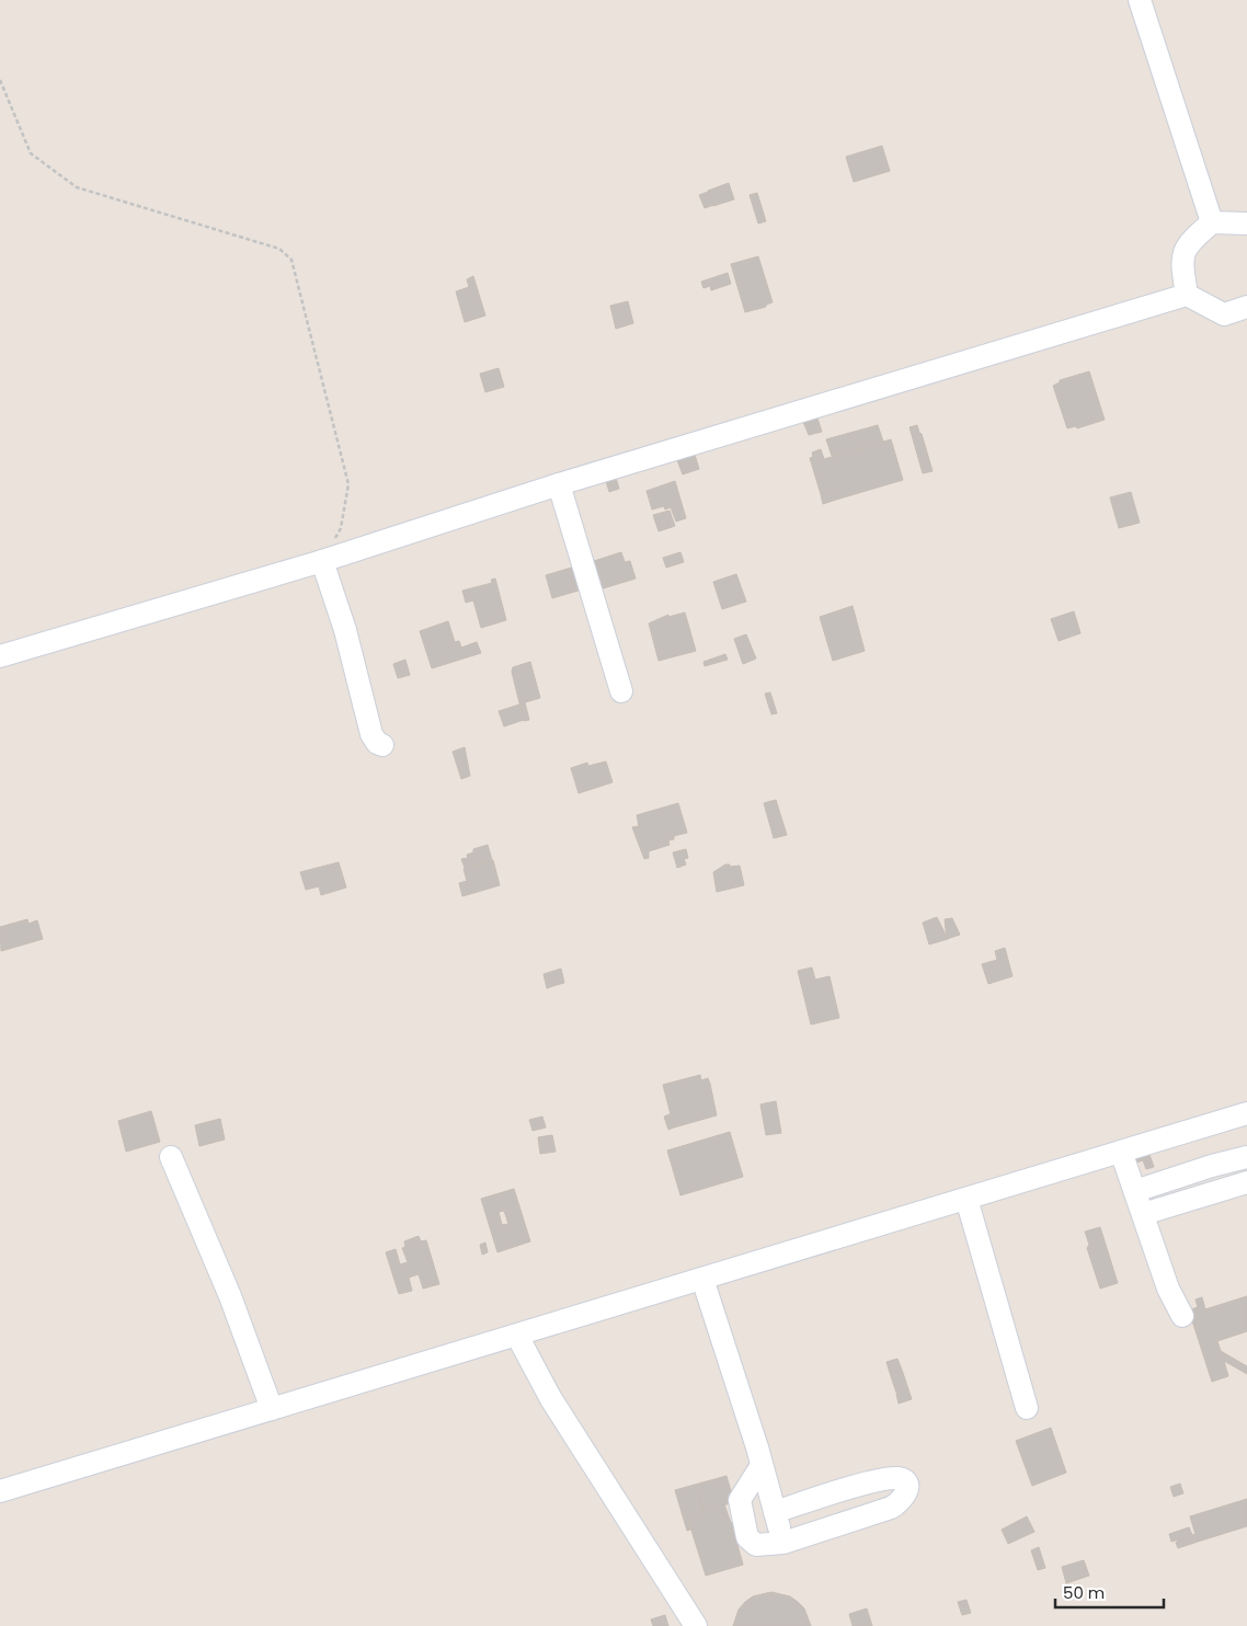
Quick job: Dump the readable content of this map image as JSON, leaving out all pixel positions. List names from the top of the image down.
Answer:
{
  "scale_bar": "50 m"
}
